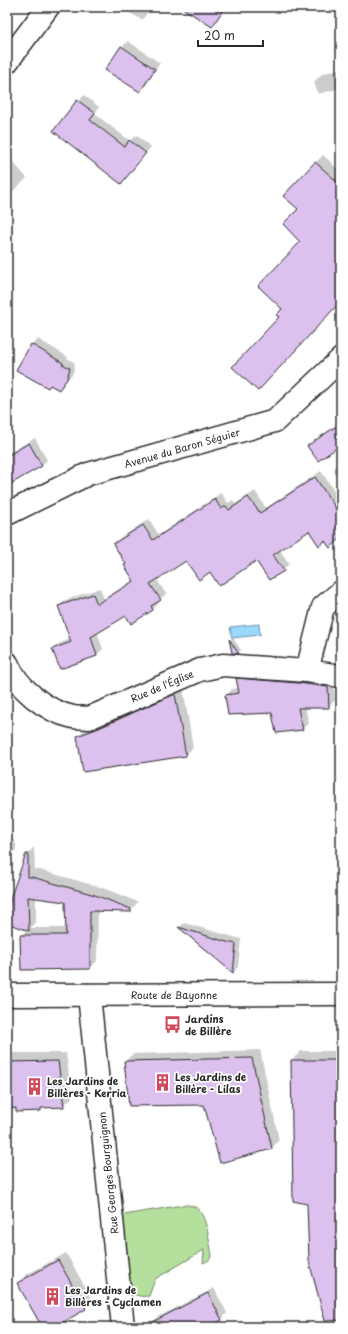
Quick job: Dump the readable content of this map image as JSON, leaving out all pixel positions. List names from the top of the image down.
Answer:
{
  "streets": {
    "street": [
      "Avenue du Baron Séguier",
      "Rue de l'Église",
      "Route de Bayonne",
      "Rue Georges Bourguignon"
    ]
  },
  "crossings": [
    ["Route de Bayonne", "Rue Georges Bourguignon"]
  ],
  "places": {
    "bus stop": ["Jardins de Billère"],
    "building": ["Les Jardins de Billère - Lilas", "Les Jardins de Billères - Kerria", "Les Jardins de Billères - Cyclamen"]
  },
  "scale_bar": "20 m"
}
